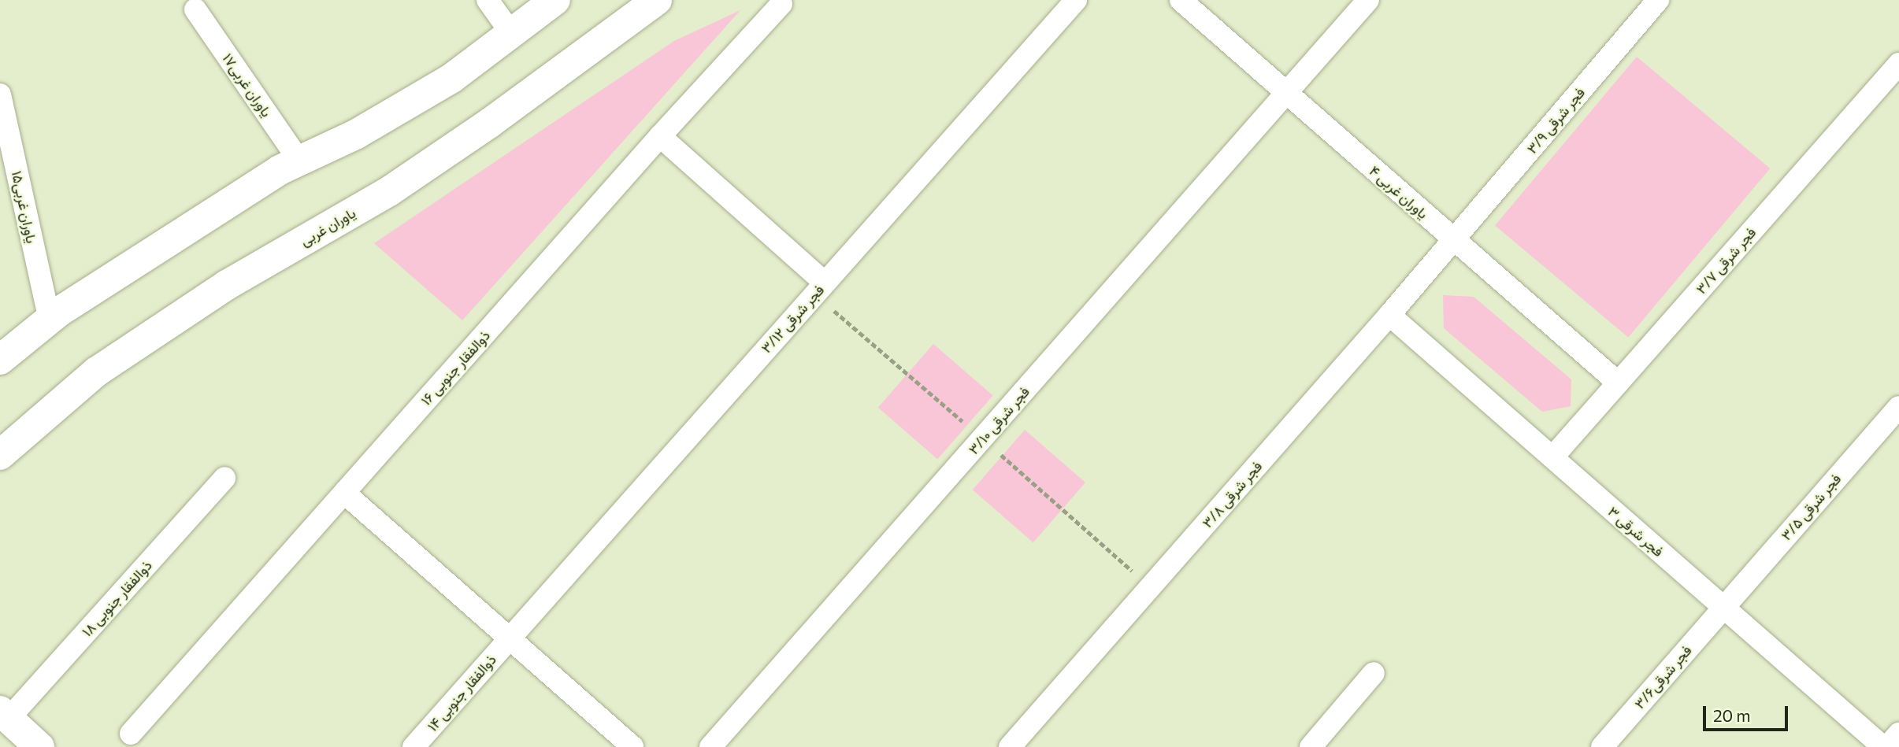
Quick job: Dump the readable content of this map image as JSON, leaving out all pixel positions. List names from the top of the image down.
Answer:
{
  "streets": {
    "main road": ["یاوران غربی"],
    "street": [
      "یاوران غربی۱۷",
      "۳/۹ فجر شرقی",
      "۴ یاوران غربی",
      "یاوران غربی۱۵",
      "۳/۷ فجر شرقی",
      "۳/۱۲ فجر شرقی",
      "۱۶ ذوالفقار جنوبی",
      "۳/۱۰ فجر شرقی",
      "۳/۸ فجر شرقی",
      "۳/۵ فجر شرقی",
      "۳ فجر شرقی",
      "۱۸ ذوالفقار جنوبی",
      "فجر شرقی۳/۶",
      "۱۴ ذوالفقار جنوبی"
    ]
  },
  "crossings": [
    ["۳/۹ فجر شرقی", "۴ یاوران غربی"],
    ["۳/۹ فجر شرقی", "۳/۸ فجر شرقی"],
    ["۴ یاوران غربی", "۳/۷ فجر شرقی"],
    ["۴ یاوران غربی", "۳/۱۰ فجر شرقی"],
    ["۴ یاوران غربی", "۳/۸ فجر شرقی"],
    ["۳/۷ فجر شرقی", "۳ فجر شرقی"],
    ["۳/۱۲ فجر شرقی", "۱۴ ذوالفقار جنوبی"],
    ["۳/۸ فجر شرقی", "۳ فجر شرقی"],
    ["۳/۵ فجر شرقی", "۳ فجر شرقی"],
    ["۳/۵ فجر شرقی", "فجر شرقی۳/۶"],
    ["۳ فجر شرقی", "فجر شرقی۳/۶"]
  ],
  "scale_bar": "20 m"
}
